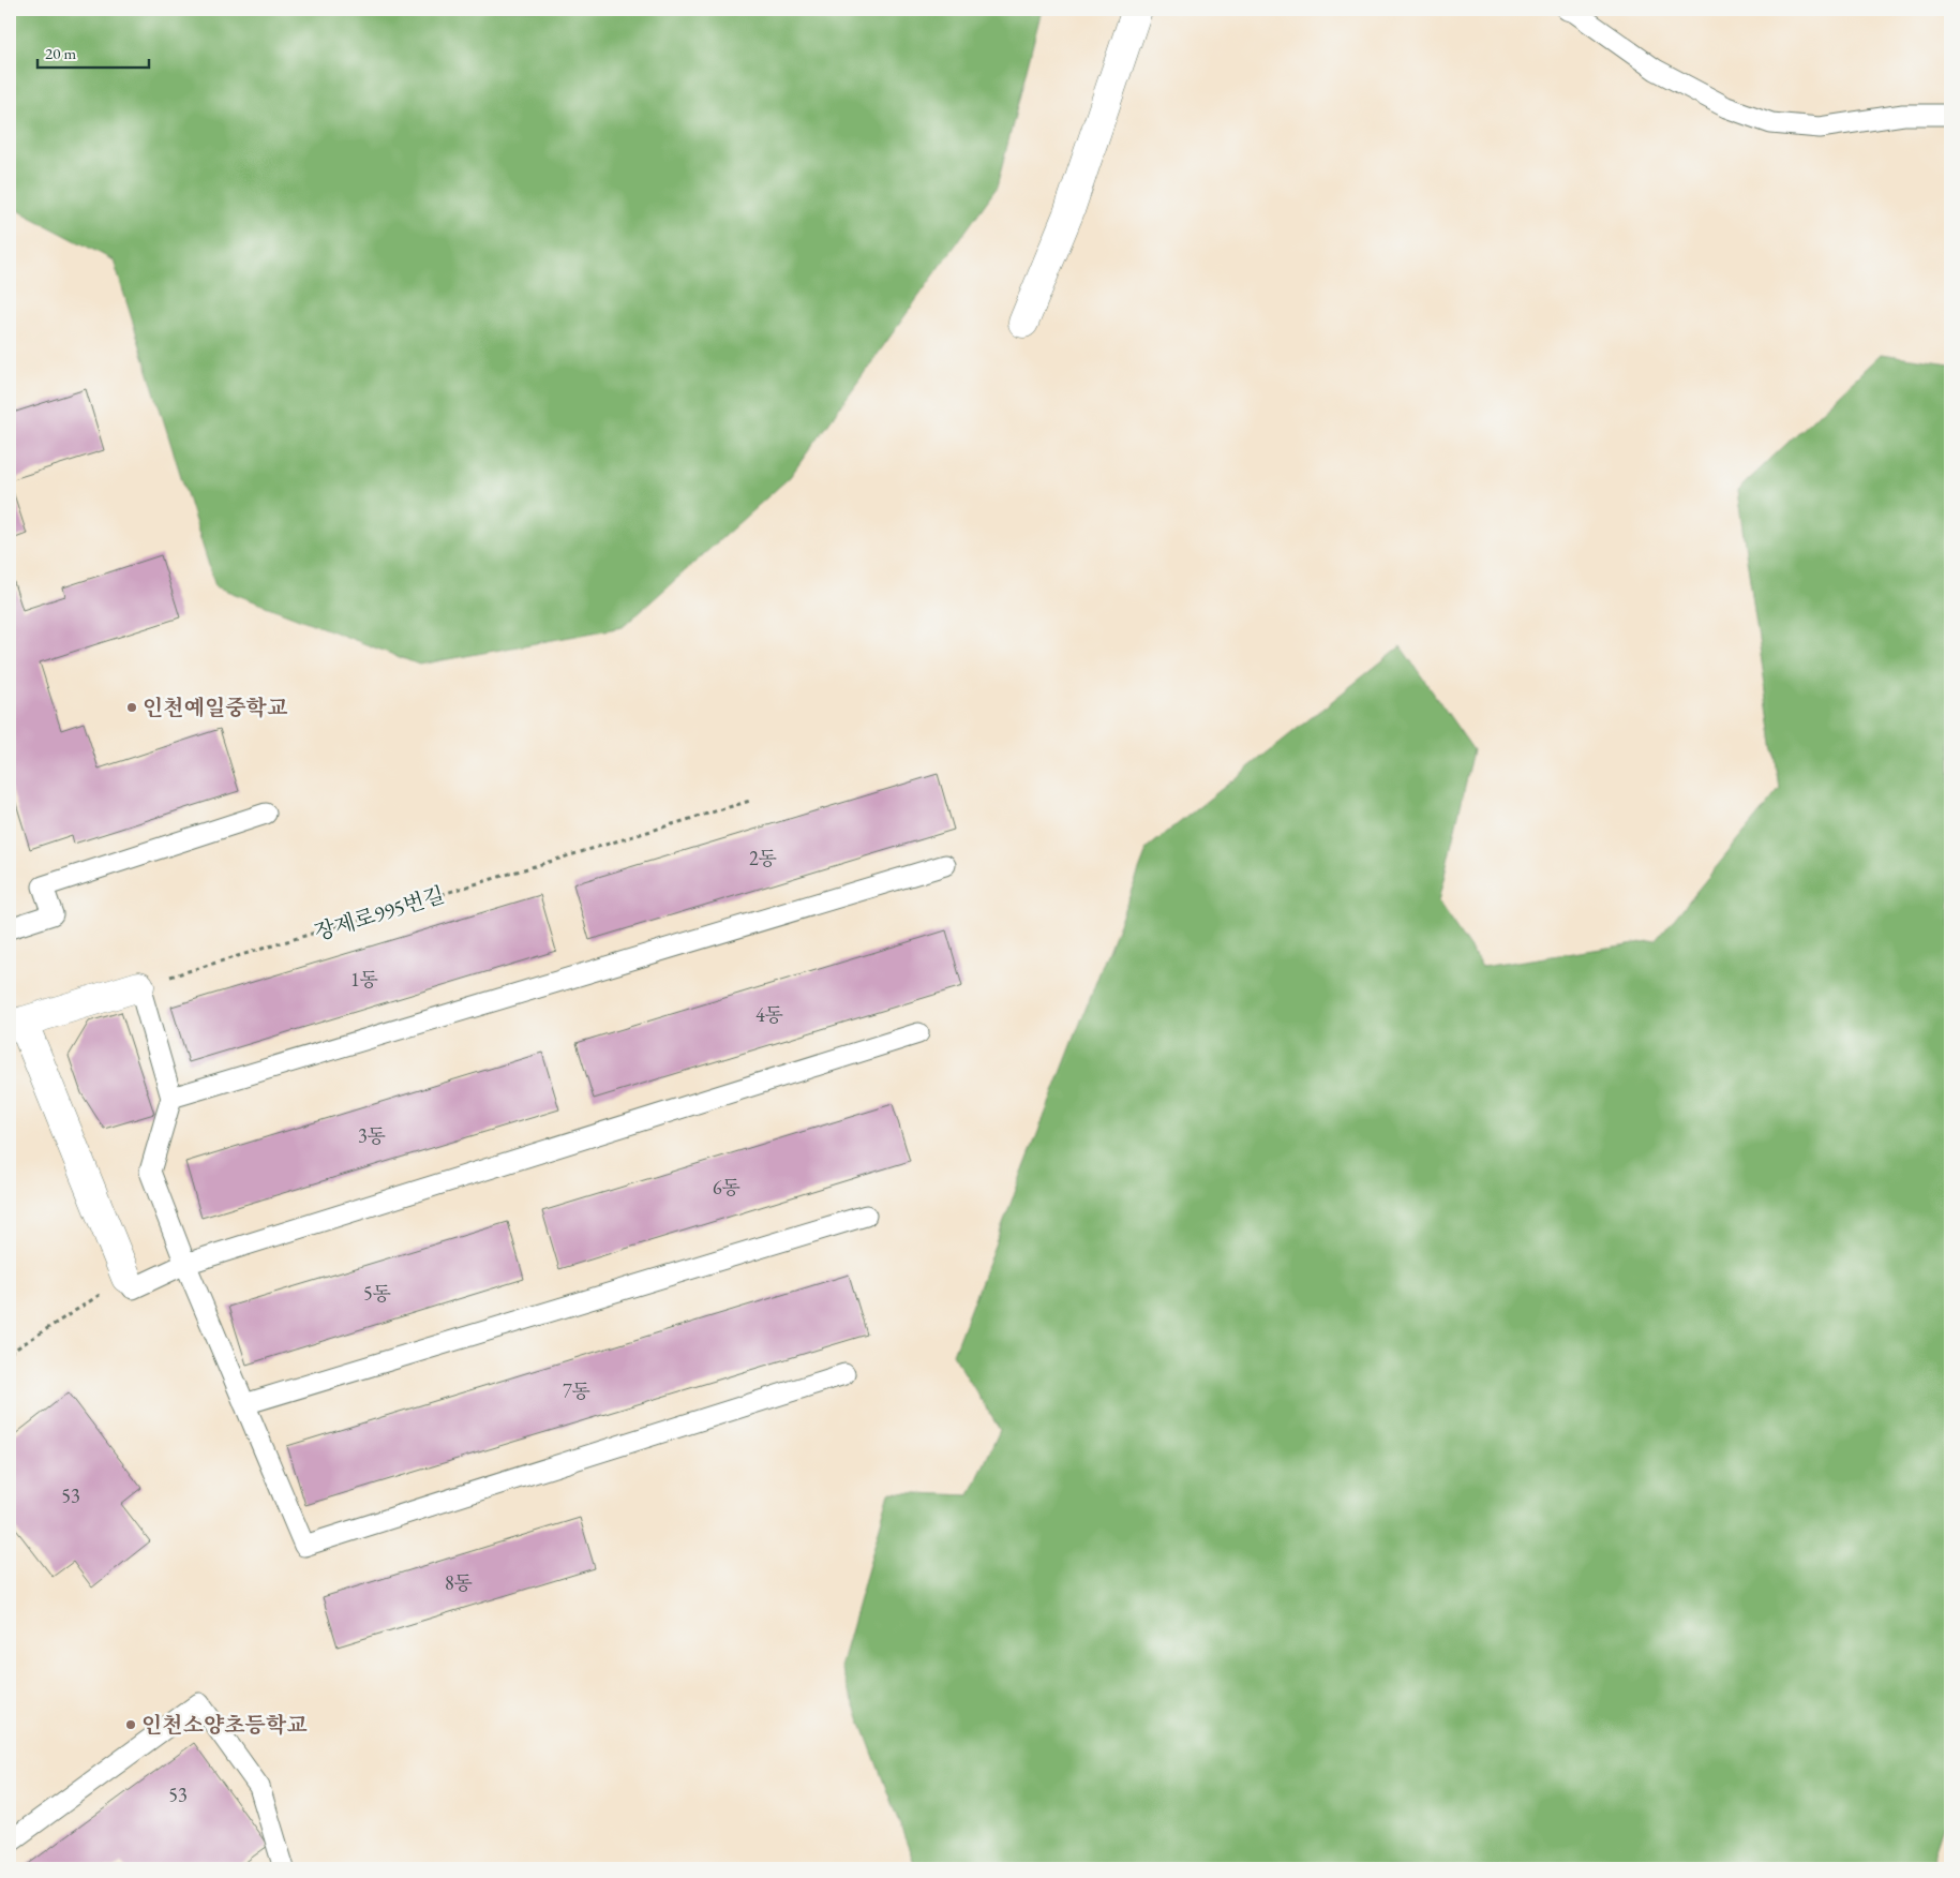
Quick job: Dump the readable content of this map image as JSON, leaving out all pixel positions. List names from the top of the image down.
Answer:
{
  "streets": {
    "path": ["장제로995번길"]
  },
  "places": ["인천예일중학교", "인천소양초등학교"],
  "house_numbers": [
    "2동",
    "1동",
    "4동",
    "3동",
    "6동",
    "5동",
    "7동",
    "53",
    "8동",
    "53"
  ],
  "scale_bar": "20 m"
}
